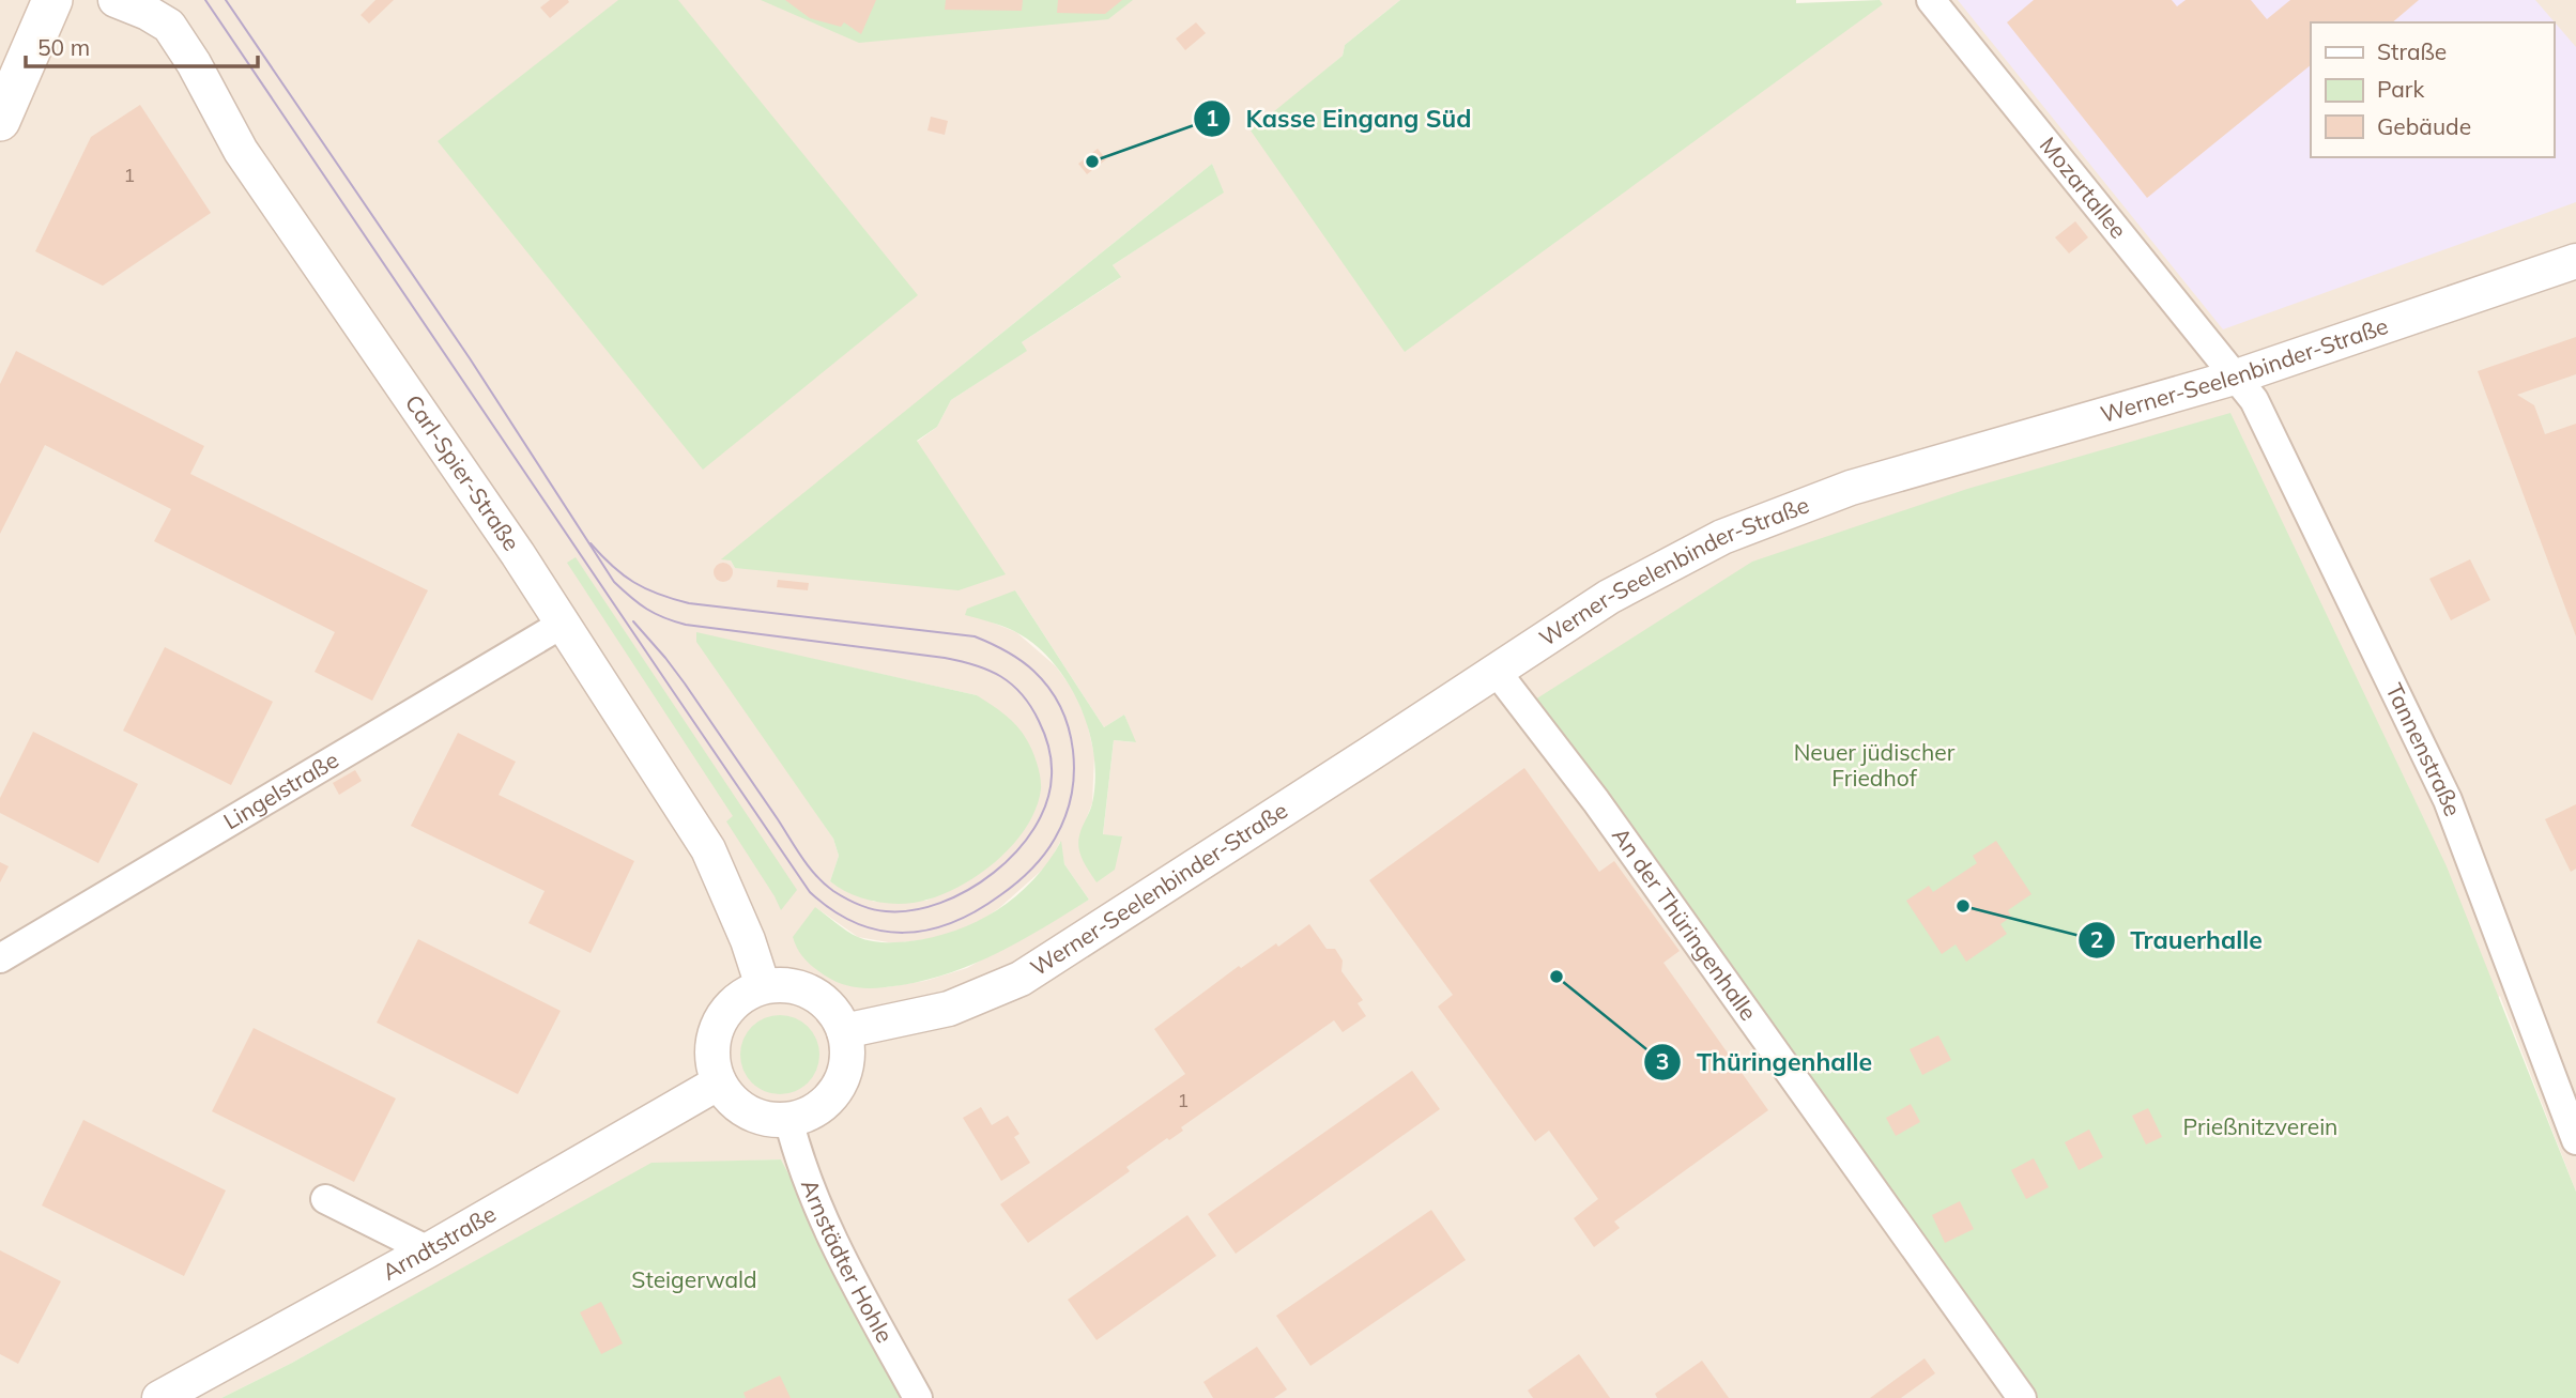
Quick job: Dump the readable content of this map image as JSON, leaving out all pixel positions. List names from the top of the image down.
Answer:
{
  "streets": {
    "street": [
      "Mozartallee",
      "Werner-Seelenbinder-Straße",
      "Carl-Spier-Straße",
      "Tannenstraße",
      "Lingelstraße",
      "An der Thüringenhalle",
      "Arndtstraße",
      "Arnstädter Hohle"
    ]
  },
  "crossings": [
    ["Mozartallee", "Werner-Seelenbinder-Straße"],
    ["Mozartallee", "Tannenstraße"],
    ["Werner-Seelenbinder-Straße", "Carl-Spier-Straße"],
    ["Werner-Seelenbinder-Straße", "Tannenstraße"],
    ["Werner-Seelenbinder-Straße", "An der Thüringenhalle"],
    ["Werner-Seelenbinder-Straße", "Arndtstraße"],
    ["Werner-Seelenbinder-Straße", "Arnstädter Hohle"],
    ["Carl-Spier-Straße", "Lingelstraße"],
    ["Carl-Spier-Straße", "Arndtstraße"],
    ["Carl-Spier-Straße", "Arnstädter Hohle"],
    ["Arndtstraße", "Arnstädter Hohle"]
  ],
  "parks": ["Neuer jüdischer Friedhof", "Prießnitzverein", "Steigerwald"],
  "places": ["Kasse Eingang Süd", "Trauerhalle", "Thüringenhalle"],
  "house_numbers": ["1", "1"],
  "legend": ["Straße", "Park", "Gebäude"],
  "scale_bar": "50 m"
}
